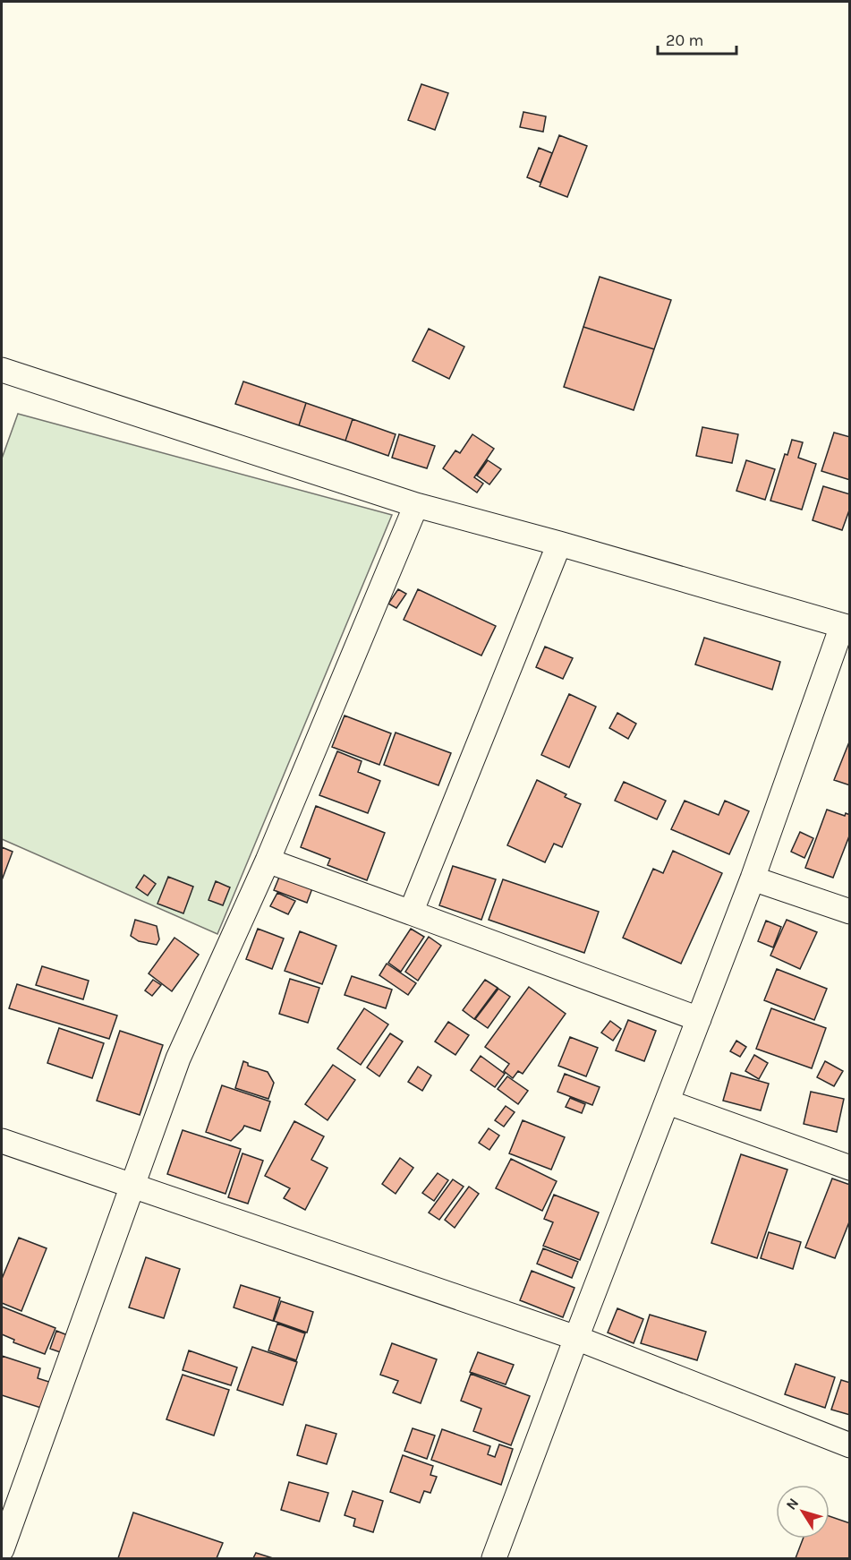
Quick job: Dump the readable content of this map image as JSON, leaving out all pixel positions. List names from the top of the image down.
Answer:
{
  "scale_bar": "20 m",
  "north": "top left"
}
